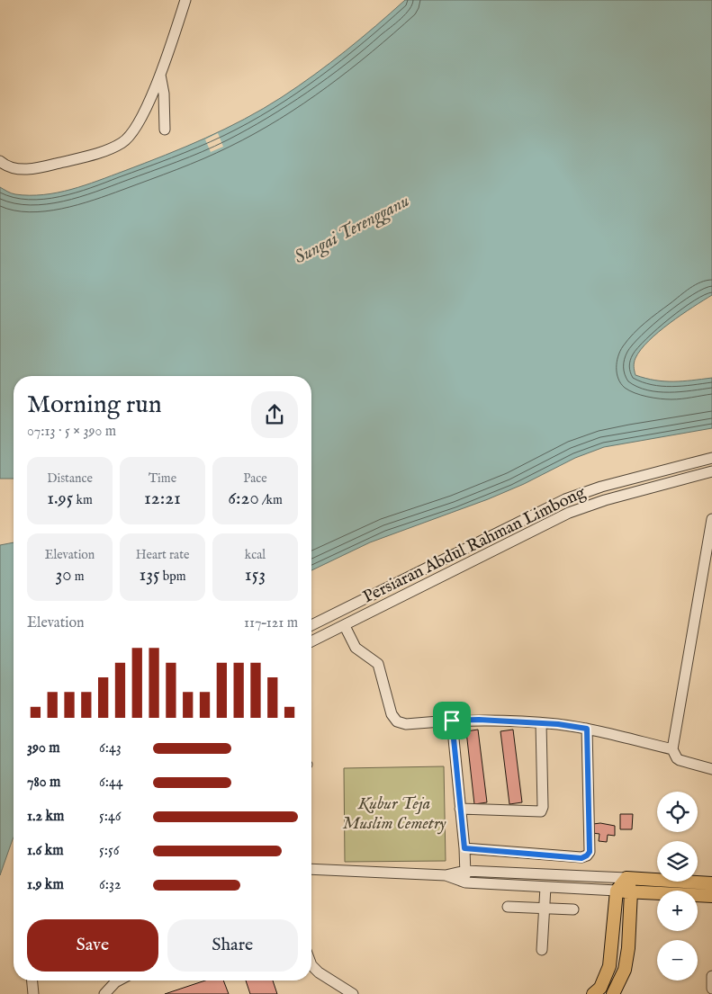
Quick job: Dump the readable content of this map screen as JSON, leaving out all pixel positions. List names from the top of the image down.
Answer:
{
  "streets": {
    "street": ["Persiaran Abdul Rahman Limbong"]
  },
  "water": ["Sungai Terengganu"],
  "parks": ["Kubur Teja Muslim Cemetry"],
  "page": {
    "heading": ["Morning run", "07:13 · 5 × 390 m"],
    "stats": [
      ["Distance", "1.95 km"],
      ["Time", "12:21"],
      ["Pace", "6:20 /km"],
      ["Elevation", "30 m"],
      ["Heart rate", "135 bpm"],
      ["kcal", "153"]
    ],
    "chart": ["Elevation", "117–121 m"],
    "list": [
      {
        "name": "390 m",
        "note": "6:43"
      },
      {
        "name": "780 m",
        "note": "6:44"
      },
      {
        "name": "1.2 km",
        "note": "5:46"
      },
      {
        "name": "1.6 km",
        "note": "5:56"
      },
      {
        "name": "1.9 km",
        "note": "6:32"
      }
    ],
    "map_buttons": ["+", "−"],
    "buttons": ["Save", "Share"]
  }
}
